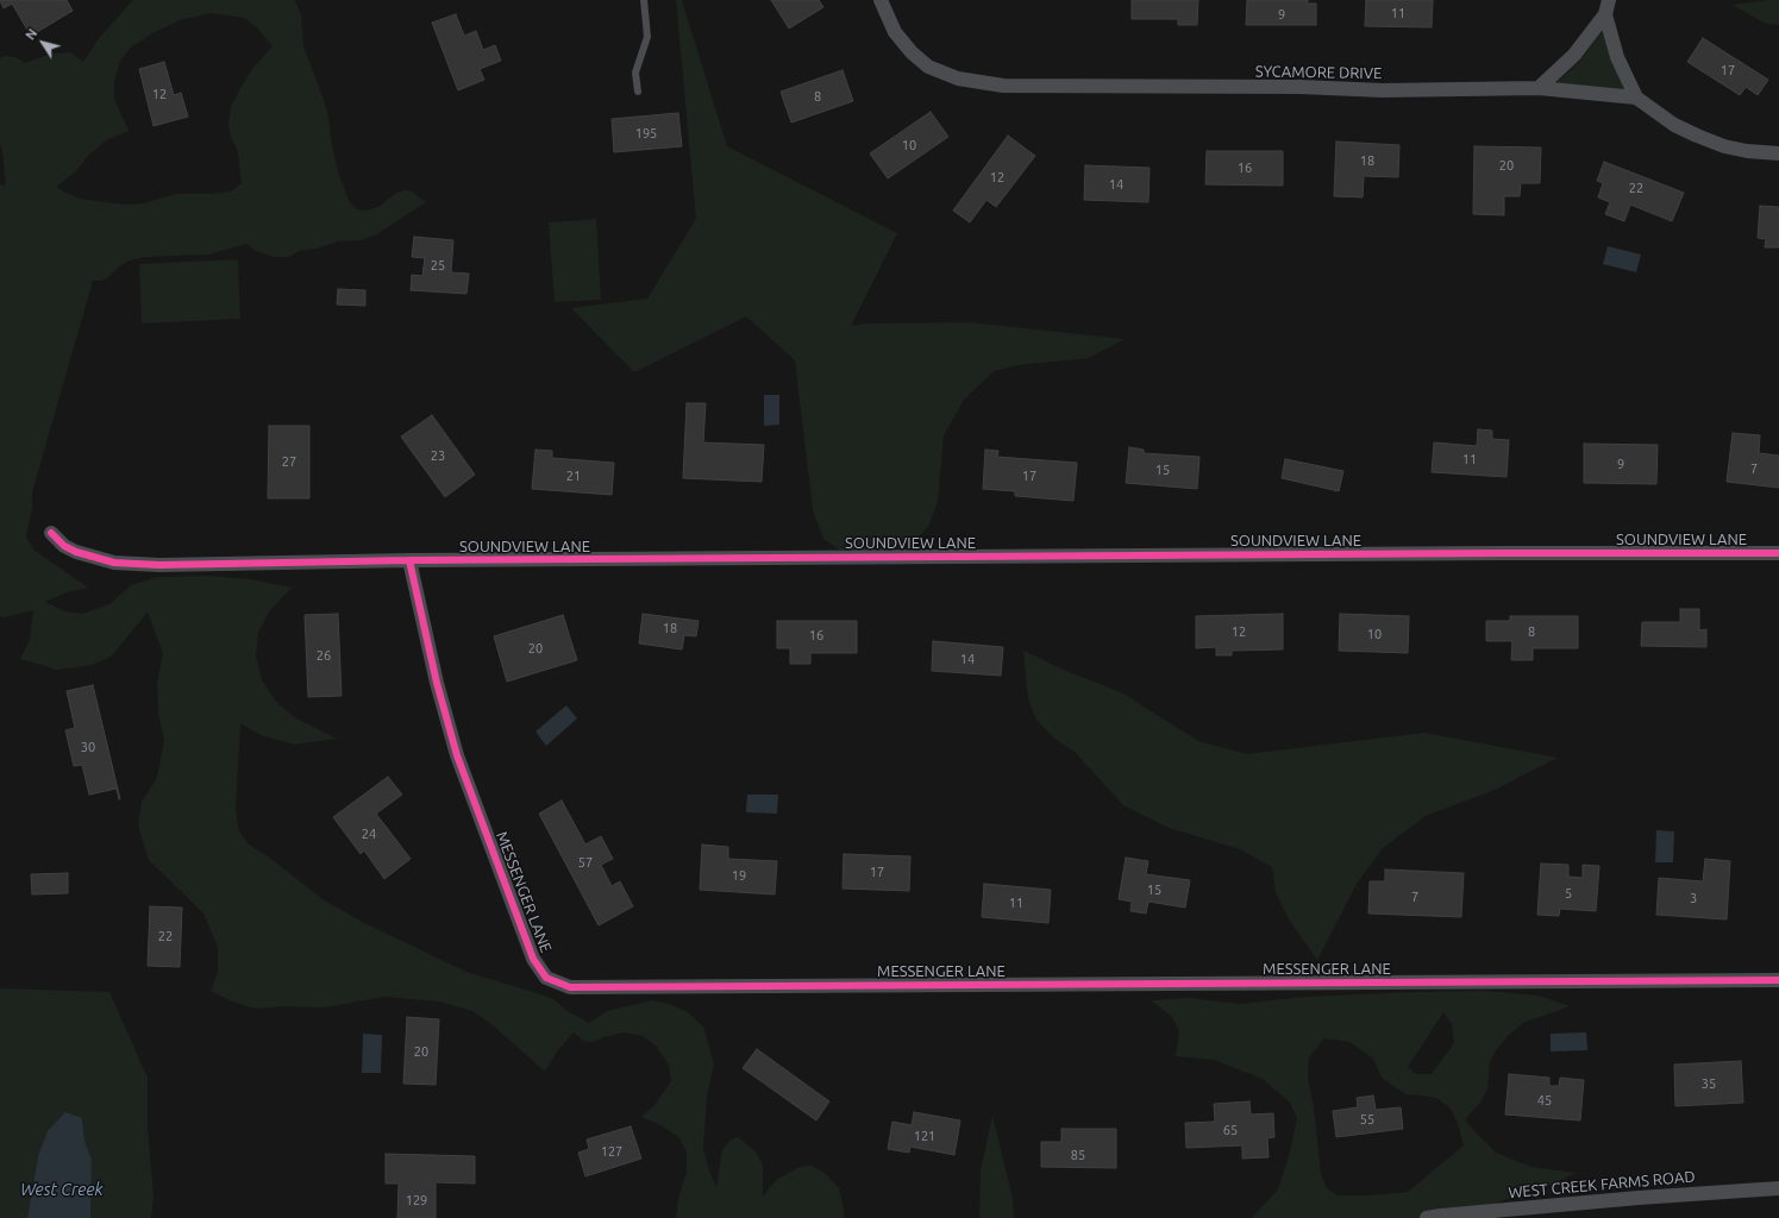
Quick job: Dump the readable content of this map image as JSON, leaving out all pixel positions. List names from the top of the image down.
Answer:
{
  "streets": {
    "street": [
      "SYCAMORE DRIVE",
      "SOUNDVIEW LANE",
      "MESSENGER LANE",
      "WEST CREEK FARMS ROAD"
    ]
  },
  "crossings": [
    ["SOUNDVIEW LANE", "MESSENGER LANE"]
  ],
  "water": ["West Creek"],
  "house_numbers": [
    "11",
    "9",
    "17",
    "12",
    "8",
    "195",
    "10",
    "18",
    "20",
    "16",
    "12",
    "14",
    "22",
    "25",
    "23",
    "11",
    "27",
    "9",
    "7",
    "15",
    "21",
    "17",
    "18",
    "12",
    "8",
    "10",
    "16",
    "20",
    "26",
    "14",
    "30",
    "24",
    "57",
    "17",
    "19",
    "15",
    "5",
    "7",
    "3",
    "11",
    "22",
    "20",
    "35",
    "45",
    "55",
    "65",
    "121",
    "127",
    "85",
    "129"
  ],
  "north": "top left"
}
